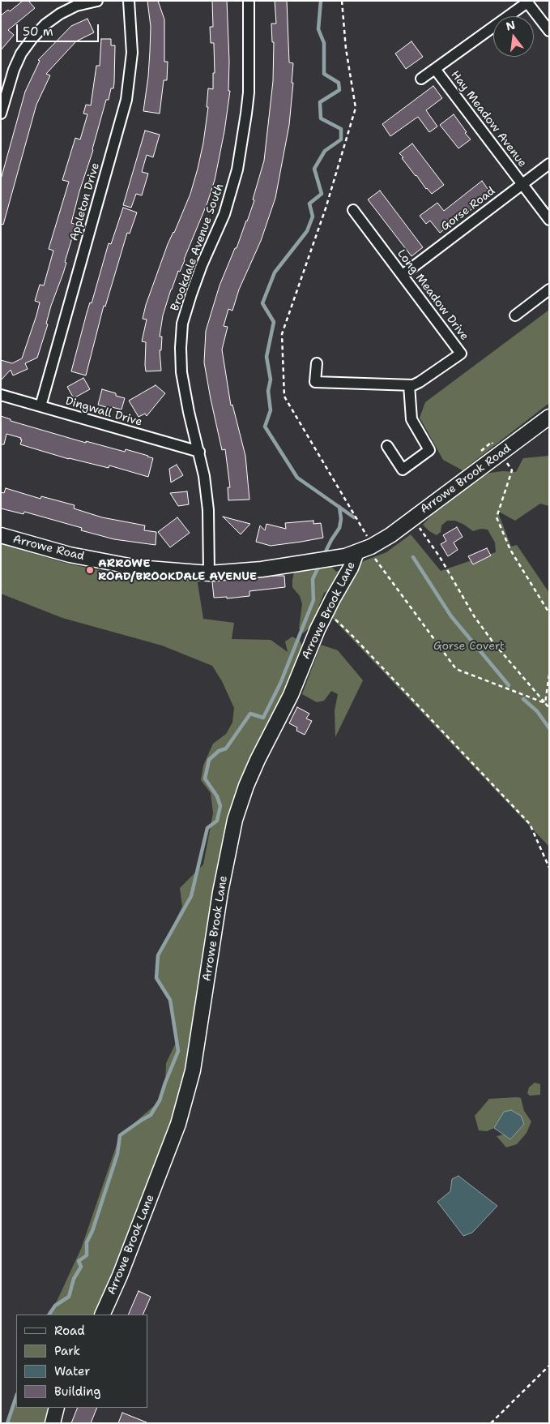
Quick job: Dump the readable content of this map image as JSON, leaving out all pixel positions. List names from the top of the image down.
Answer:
{
  "streets": {
    "street": [
      "Hay Meadow Avenue",
      "Appleton Drive",
      "Gorse Road",
      "Brookdale Avenue South",
      "Long Meadow Drive",
      "Dingwall Drive",
      "Arrowe Brook Road",
      "Arrowe Road",
      "Arrowe Brook Lane"
    ]
  },
  "crossings": [
    ["Hay Meadow Avenue", "Gorse Road"],
    ["Appleton Drive", "Dingwall Drive"],
    ["Gorse Road", "Long Meadow Drive"],
    ["Brookdale Avenue South", "Dingwall Drive"],
    ["Brookdale Avenue South", "Arrowe Road"],
    ["Arrowe Brook Road", "Arrowe Road"],
    ["Arrowe Road", "Arrowe Brook Lane"]
  ],
  "parks": ["Gorse Covert"],
  "places": ["ARROWE ROAD/BROOKDALE AVENUE"],
  "legend": [
    "Road",
    "Park",
    "Water",
    "Building"
  ],
  "scale_bar": "50 m",
  "north": "top"
}
